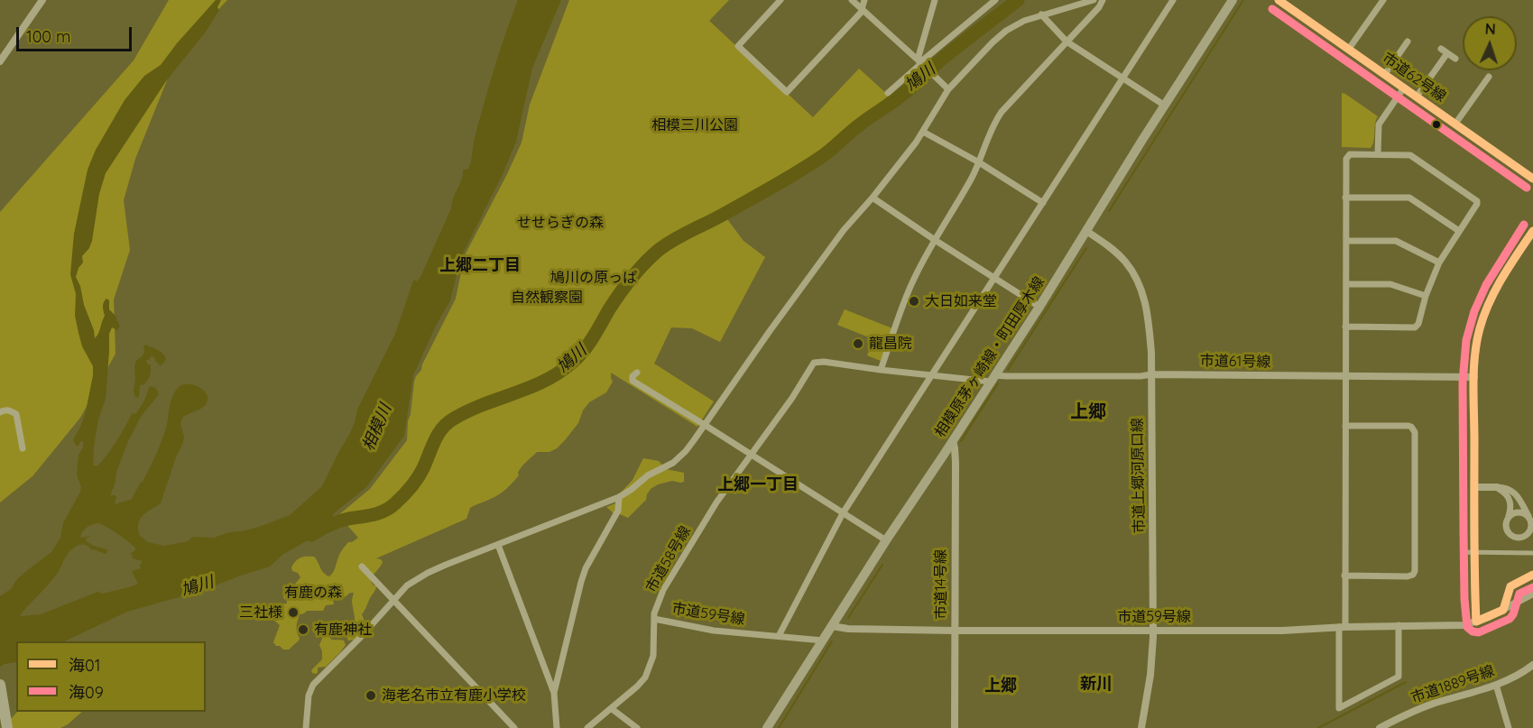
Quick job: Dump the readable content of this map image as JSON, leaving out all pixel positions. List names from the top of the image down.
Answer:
{
  "streets": {
    "main road": ["相模原茅ヶ崎線・町田厚木線"],
    "street": [
      "市道62号線",
      "市道61号線",
      "市道上郷河原口線",
      "市道58号線",
      "市道14号線",
      "市道59号線",
      "市道1889号線"
    ]
  },
  "crossings": [
    ["相模原茅ヶ崎線・町田厚木線", "市道61号線"],
    ["相模原茅ヶ崎線・町田厚木線", "市道上郷河原口線"],
    ["相模原茅ヶ崎線・町田厚木線", "市道14号線"],
    ["相模原茅ヶ崎線・町田厚木線", "市道59号線"],
    ["市道61号線", "市道上郷河原口線"],
    ["市道61号線", "市道58号線"],
    ["市道上郷河原口線", "市道59号線"],
    ["市道58号線", "市道59号線"],
    ["市道14号線", "市道59号線"]
  ],
  "districts": [
    "上郷二丁目",
    "上郷",
    "上郷一丁目",
    "新川",
    "上郷"
  ],
  "water": ["鳩川", "相模川"],
  "parks": [
    "相模三川公園",
    "せせらぎの森",
    "鳩川の原っぱ",
    "自然観察園",
    "有鹿の森"
  ],
  "places": [
    "大日如来堂",
    "龍昌院",
    "三社様",
    "有鹿神社",
    "海老名市立有鹿小学校"
  ],
  "lines": ["transit line 海01", "transit line 海09"],
  "legend": ["海01", "海09"],
  "scale_bar": "100 m",
  "north": "top"
}
